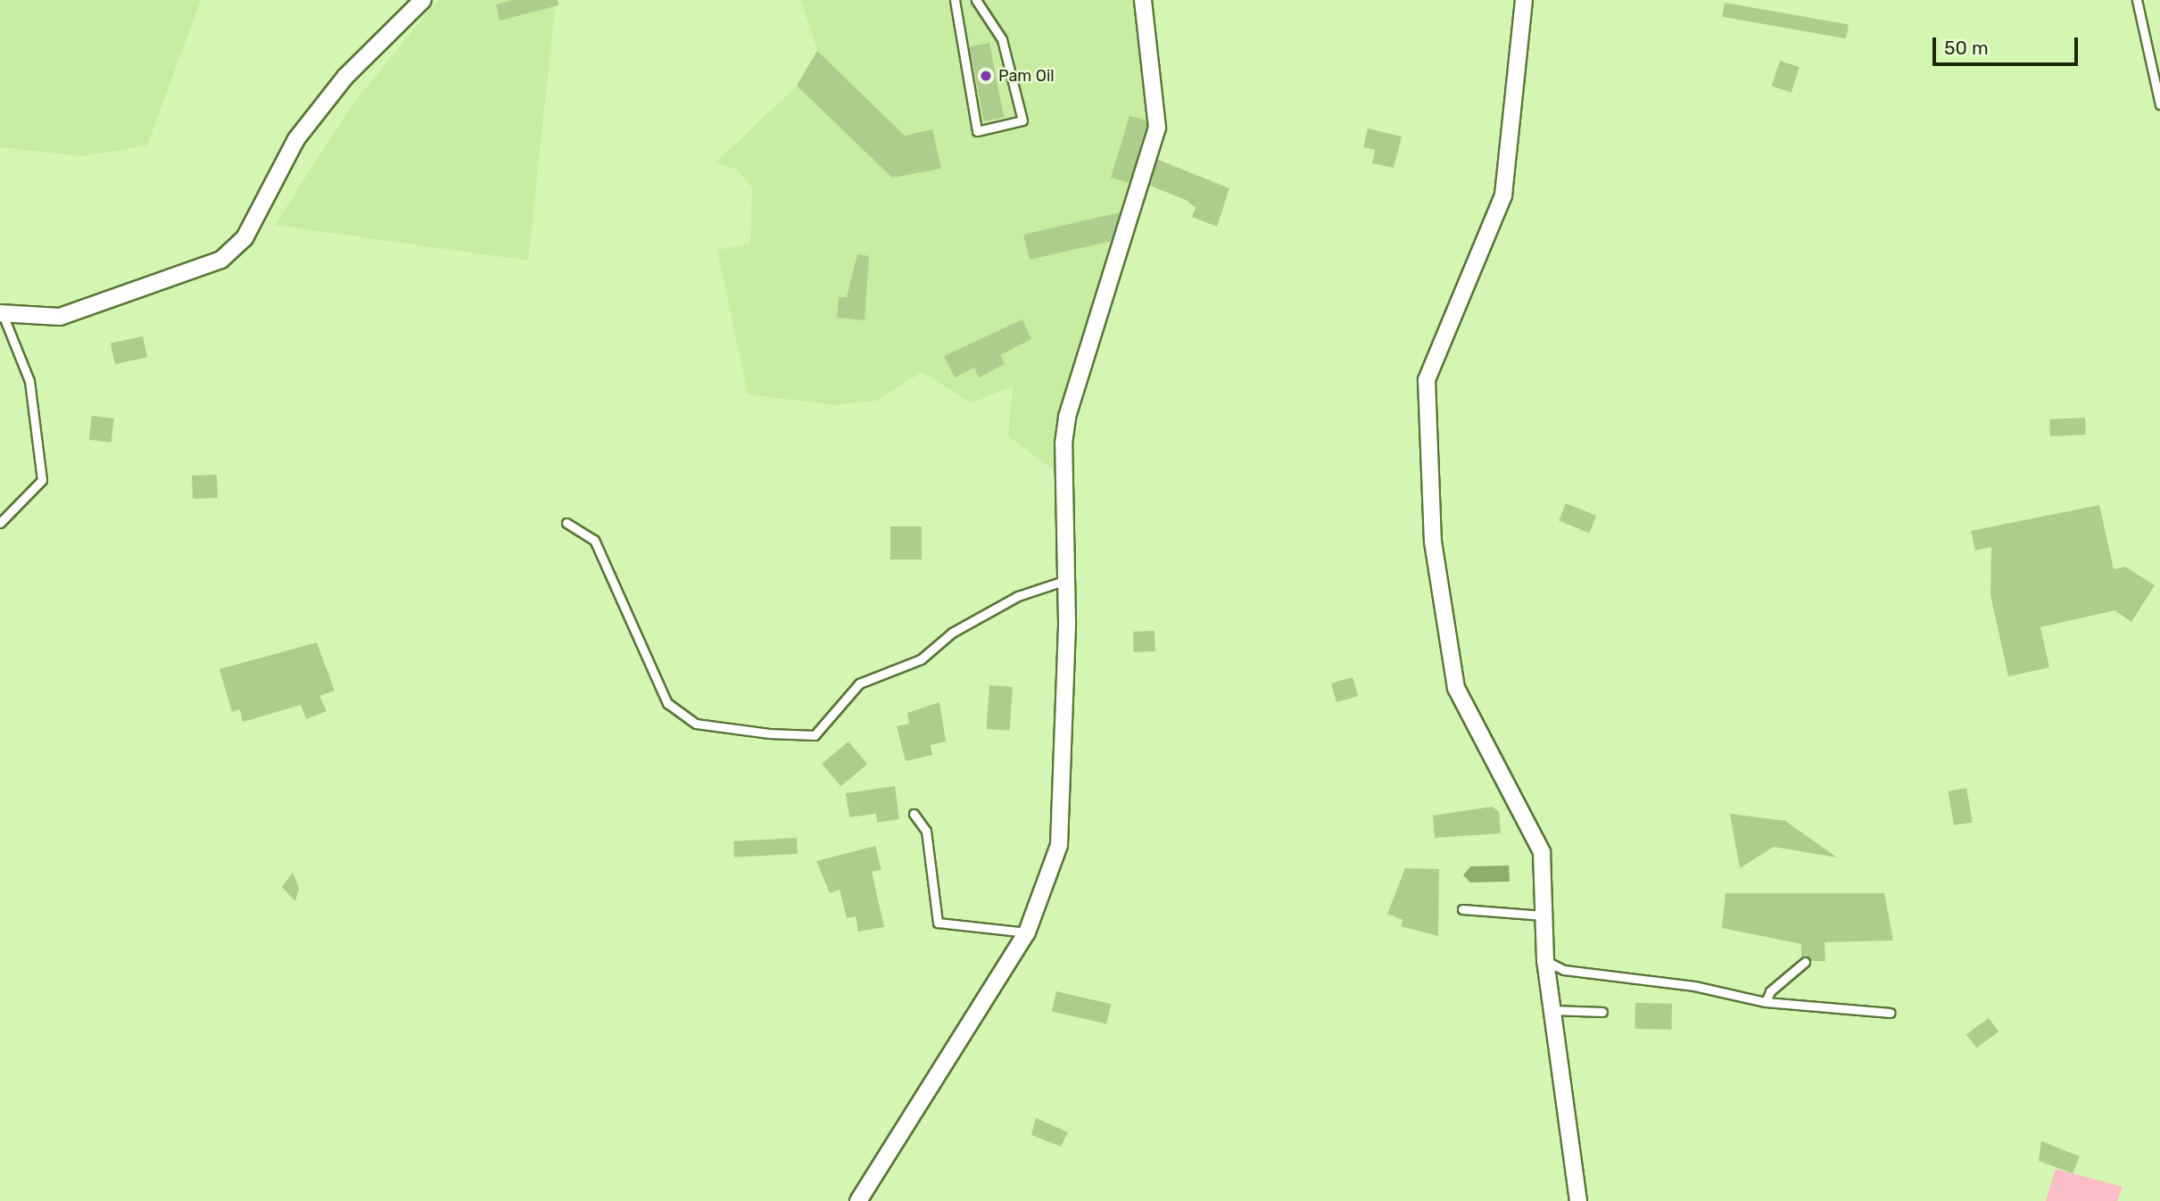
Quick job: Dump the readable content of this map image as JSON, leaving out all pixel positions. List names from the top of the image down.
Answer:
{
  "places": ["Pam Oil"],
  "scale_bar": "50 m"
}
